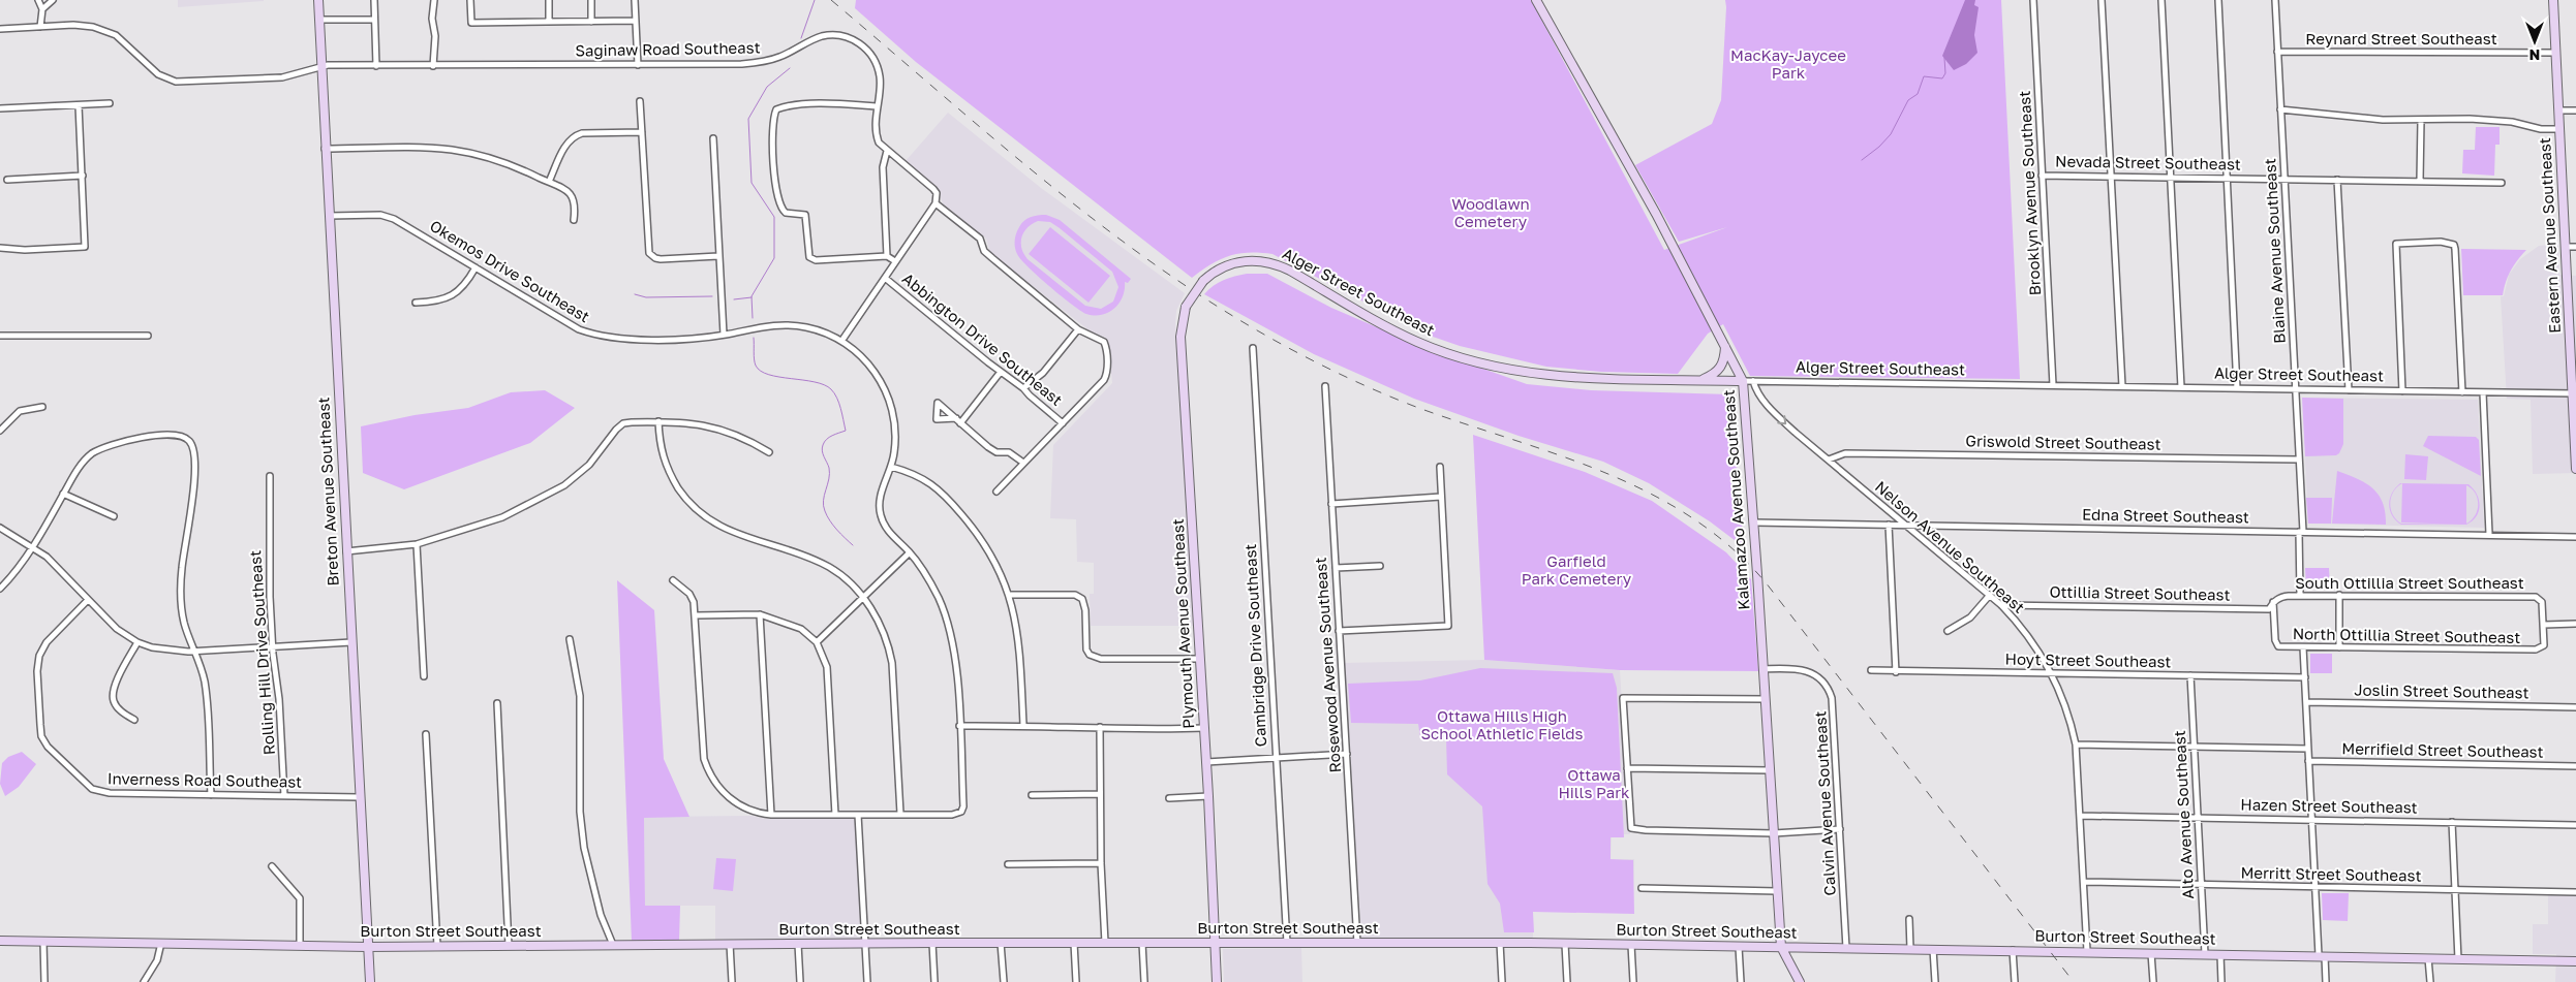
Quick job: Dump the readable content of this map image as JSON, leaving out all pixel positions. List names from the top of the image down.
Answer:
{
  "streets": {
    "main road": [
      "Eastern Avenue Southeast",
      "Alger Street Southeast",
      "Breton Avenue Southeast",
      "Kalamazoo Avenue Southeast",
      "Plymouth Avenue Southeast",
      "Burton Street Southeast"
    ],
    "street": [
      "Reynard Street Southeast",
      "Saginaw Road Southeast",
      "Nevada Street Southeast",
      "Brooklyn Avenue Southeast",
      "Blaine Avenue Southeast",
      "Okemos Drive Southeast",
      "Abbington Drive Southeast",
      "Griswold Street Southeast",
      "Edna Street Southeast",
      "Nelson Avenue Southeast",
      "South Ottillia Street Southeast",
      "Ottillia Street Southeast",
      "North Ottillia Street Southeast",
      "Cambridge Drive Southeast",
      "Rolling Hill Drive Southeast",
      "Hoyt Street Southeast",
      "Rosewood Avenue Southeast",
      "Joslin Street Southeast",
      "Merrifield Street Southeast",
      "Inverness Road Southeast",
      "Calvin Avenue Southeast",
      "Hazen Street Southeast",
      "Alto Avenue Southeast",
      "Merritt Street Southeast"
    ]
  },
  "crossings": [
    ["Reynard Street Southeast", "Eastern Avenue Southeast"],
    ["Reynard Street Southeast", "Blaine Avenue Southeast"],
    ["Saginaw Road Southeast", "Breton Avenue Southeast"],
    ["Nevada Street Southeast", "Brooklyn Avenue Southeast"],
    ["Nevada Street Southeast", "Blaine Avenue Southeast"],
    ["Brooklyn Avenue Southeast", "Alger Street Southeast"],
    ["Eastern Avenue Southeast", "Alger Street Southeast"],
    ["Blaine Avenue Southeast", "Alger Street Southeast"],
    ["Blaine Avenue Southeast", "Griswold Street Southeast"],
    ["Blaine Avenue Southeast", "Edna Street Southeast"],
    ["Blaine Avenue Southeast", "South Ottillia Street Southeast"],
    ["Okemos Drive Southeast", "Breton Avenue Southeast"],
    ["Alger Street Southeast", "Kalamazoo Avenue Southeast"],
    ["Alger Street Southeast", "Nelson Avenue Southeast"],
    ["Alger Street Southeast", "Plymouth Avenue Southeast"],
    ["Griswold Street Southeast", "Nelson Avenue Southeast"],
    ["Breton Avenue Southeast", "Inverness Road Southeast"],
    ["Breton Avenue Southeast", "Burton Street Southeast"],
    ["Kalamazoo Avenue Southeast", "Edna Street Southeast"],
    ["Kalamazoo Avenue Southeast", "Calvin Avenue Southeast"],
    ["Kalamazoo Avenue Southeast", "Burton Street Southeast"],
    ["Edna Street Southeast", "Nelson Avenue Southeast"],
    ["Nelson Avenue Southeast", "Ottillia Street Southeast"],
    ["Nelson Avenue Southeast", "Hoyt Street Southeast"],
    ["Nelson Avenue Southeast", "Hazen Street Southeast"],
    ["Nelson Avenue Southeast", "Merritt Street Southeast"],
    ["Nelson Avenue Southeast", "Burton Street Southeast"],
    ["South Ottillia Street Southeast", "Ottillia Street Southeast"],
    ["South Ottillia Street Southeast", "North Ottillia Street Southeast"],
    ["Ottillia Street Southeast", "North Ottillia Street Southeast"],
    ["Plymouth Avenue Southeast", "Burton Street Southeast"],
    ["Cambridge Drive Southeast", "Burton Street Southeast"],
    ["Rolling Hill Drive Southeast", "Inverness Road Southeast"],
    ["Hoyt Street Southeast", "Alto Avenue Southeast"],
    ["Rosewood Avenue Southeast", "Burton Street Southeast"],
    ["Calvin Avenue Southeast", "Burton Street Southeast"],
    ["Hazen Street Southeast", "Alto Avenue Southeast"],
    ["Alto Avenue Southeast", "Merritt Street Southeast"],
    ["Alto Avenue Southeast", "Burton Street Southeast"]
  ],
  "parks": [
    "MacKay-Jaycee Park",
    "Woodlawn Cemetery",
    "Garfield Park Cemetery",
    "Ottawa Hills High School Athletic Fields",
    "Ottawa Hills Park"
  ],
  "north": "bottom"
}
